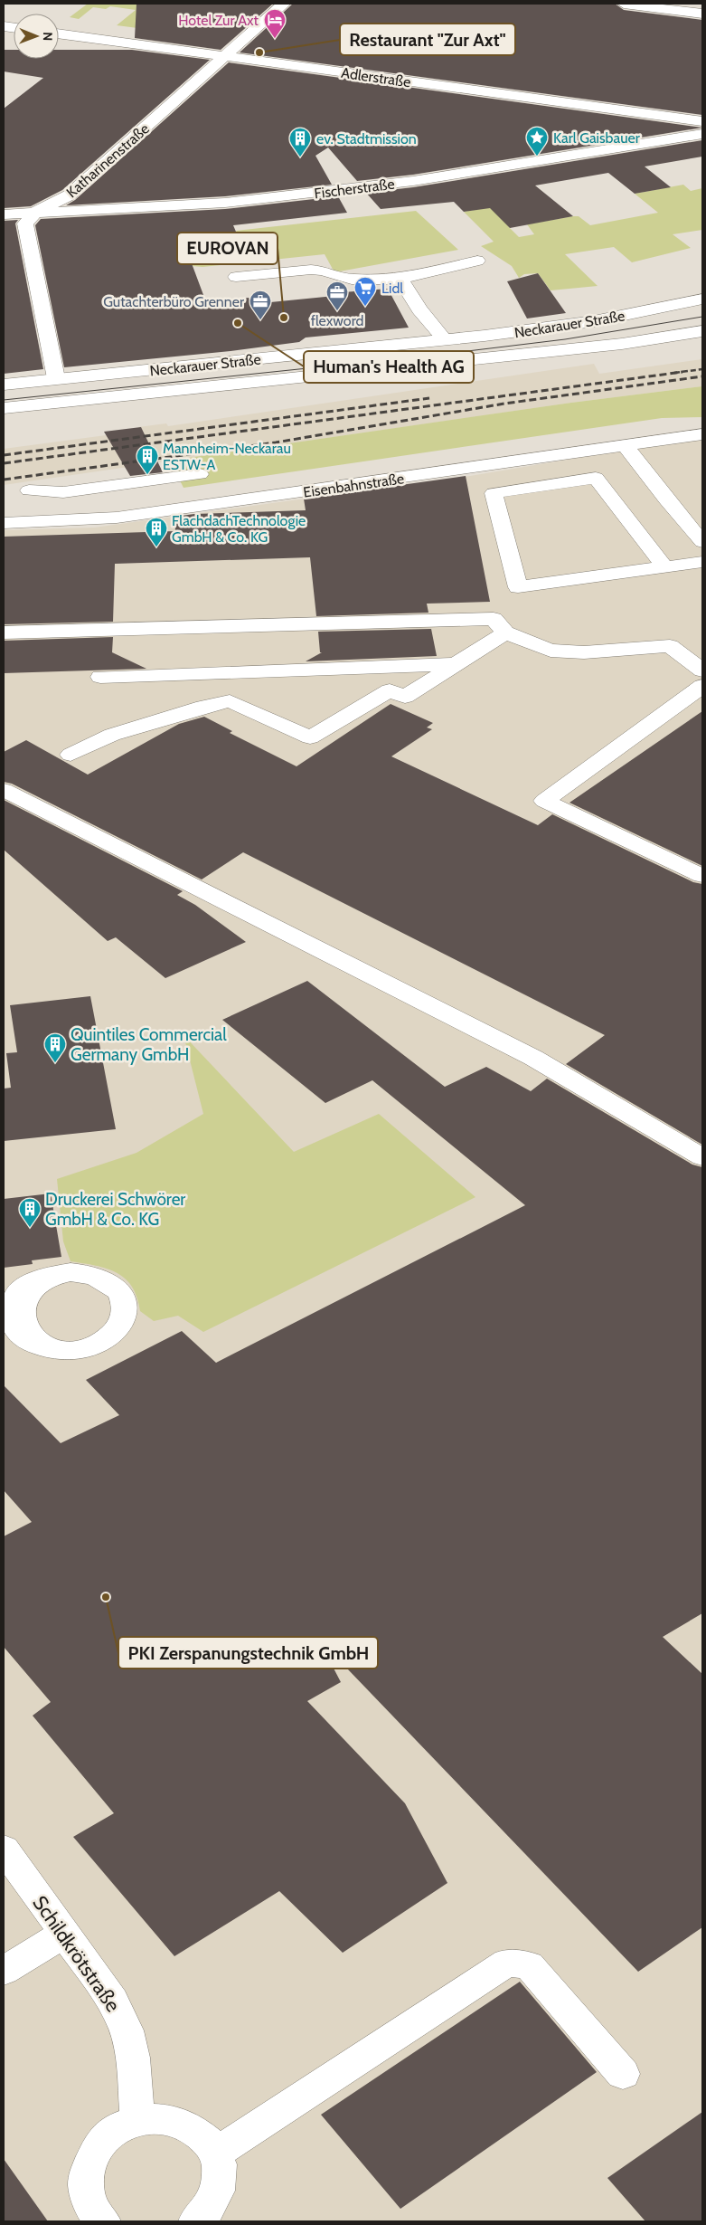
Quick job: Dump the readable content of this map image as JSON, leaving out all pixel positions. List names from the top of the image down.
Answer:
{
  "streets": {
    "street": [
      "Adlerstraße",
      "Katharinenstraße",
      "Fischerstraße",
      "Neckarauer Straße",
      "Eisenbahnstraße",
      "Schildkrötstraße"
    ]
  },
  "crossings": [
    ["Adlerstraße", "Katharinenstraße"],
    ["Katharinenstraße", "Fischerstraße"]
  ],
  "places": {
    "hotel": ["Hotel Zur Axt"],
    "other": [
      "Restaurant \"Zur Axt\"",
      "EUROVAN",
      "Human's Health AG",
      "PKI Zerspanungstechnik GmbH"
    ],
    "place": ["Karl Gaisbauer"],
    "building": [
      "ev. Stadtmission",
      "Mannheim-Neckarau ESTW-A",
      "FlachdachTechnologie GmbH & Co. KG",
      "Quintiles Commercial Germany GmbH",
      "Druckerei Schwörer GmbH & Co. KG"
    ],
    "supermarket": ["Lidl"],
    "office": ["flexword", "Gutachterbüro Grenner"]
  },
  "north": "right"
}
